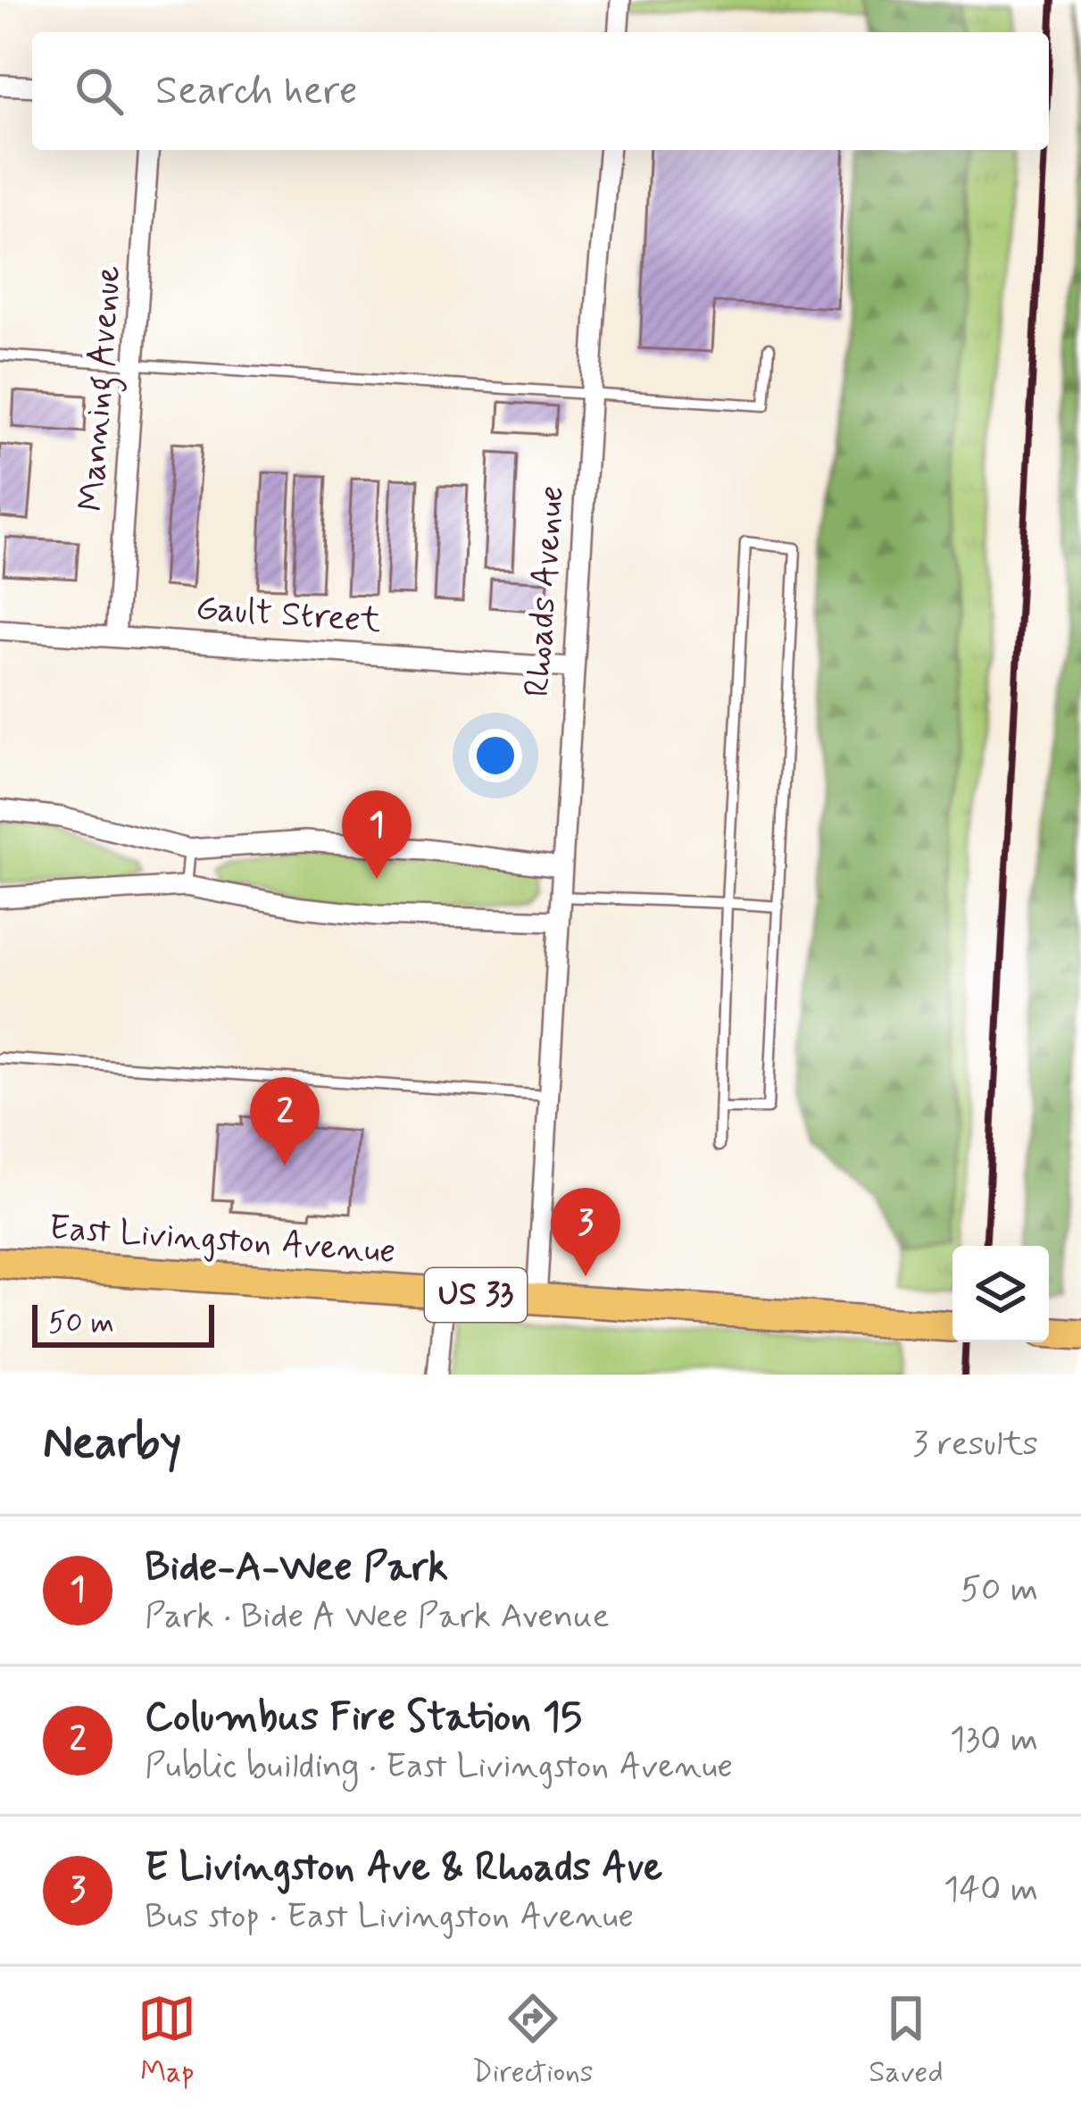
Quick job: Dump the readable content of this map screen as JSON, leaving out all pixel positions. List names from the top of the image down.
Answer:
{
  "streets": {
    "main road": ["East Livingston Avenue", "US 33"],
    "street": ["Manning Avenue", "Rhoads Avenue", "Gault Street"]
  },
  "crossings": [
    ["Manning Avenue", "Gault Street"],
    ["Rhoads Avenue", "Gault Street"],
    ["Rhoads Avenue", "East Livingston Avenue"]
  ],
  "scale_bar": "50 m",
  "page": {
    "search": "Search here",
    "pins": ["1", "2", "3"],
    "scale": "50 m",
    "heading": ["Nearby", "3 results"],
    "list": [
      {
        "mark": "1",
        "name": "Bide-A-Wee Park",
        "note": "Park · Bide A Wee Park Avenue",
        "value": "50 m"
      },
      {
        "mark": "2",
        "name": "Columbus Fire Station 15",
        "note": "Public building · East Livingston Avenue",
        "value": "130 m"
      },
      {
        "mark": "3",
        "name": "E Livingston Ave & Rhoads Ave",
        "note": "Bus stop · East Livingston Avenue",
        "value": "140 m"
      }
    ],
    "nav": ["Map", "Directions", "Saved"]
  }
}
